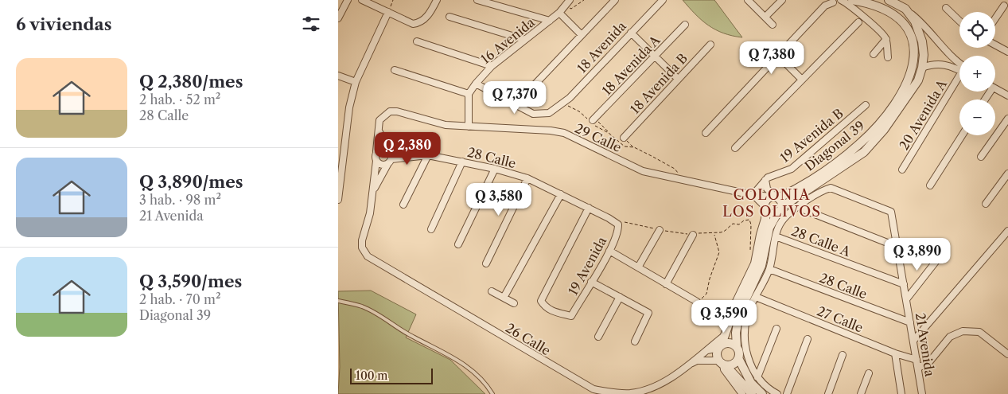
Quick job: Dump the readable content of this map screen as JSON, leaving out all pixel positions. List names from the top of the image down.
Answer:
{
  "streets": {
    "street": [
      "16 Avenida",
      "18 Avenida",
      "18 Avenida A",
      "18 Avenida B",
      "20 Avenida A",
      "19 Avenida B",
      "29 Calle",
      "Diagonal 39",
      "28 Calle",
      "28 Calle A",
      "19 Avenida",
      "27 Calle",
      "26 Calle",
      "21 Avenida"
    ]
  },
  "crossings": [
    ["16 Avenida", "18 Avenida"],
    ["19 Avenida B", "29 Calle"],
    ["29 Calle", "Diagonal 39"],
    ["28 Calle", "19 Avenida"],
    ["28 Calle", "21 Avenida"],
    ["28 Calle A", "21 Avenida"],
    ["27 Calle", "21 Avenida"]
  ],
  "districts": ["COLONIA LOS OLIVOS"],
  "scale_bar": "100 m",
  "page": {
    "heading": "6 viviendas",
    "map_buttons": ["+", "−"],
    "price": [
      "Q 7,380",
      "Q 7,370",
      "Q 2,380",
      "Q 3,580",
      "Q 3,890",
      "Q 3,590"
    ],
    "list": [
      {
        "name": "Q 2,380/mes",
        "note": "2 hab. · 52 m² · 28 Calle"
      },
      {
        "name": "Q 3,890/mes",
        "note": "3 hab. · 98 m² · 21 Avenida"
      },
      {
        "name": "Q 3,590/mes",
        "note": "2 hab. · 70 m² · Diagonal 39"
      }
    ],
    "scale": "100 m"
  }
}
